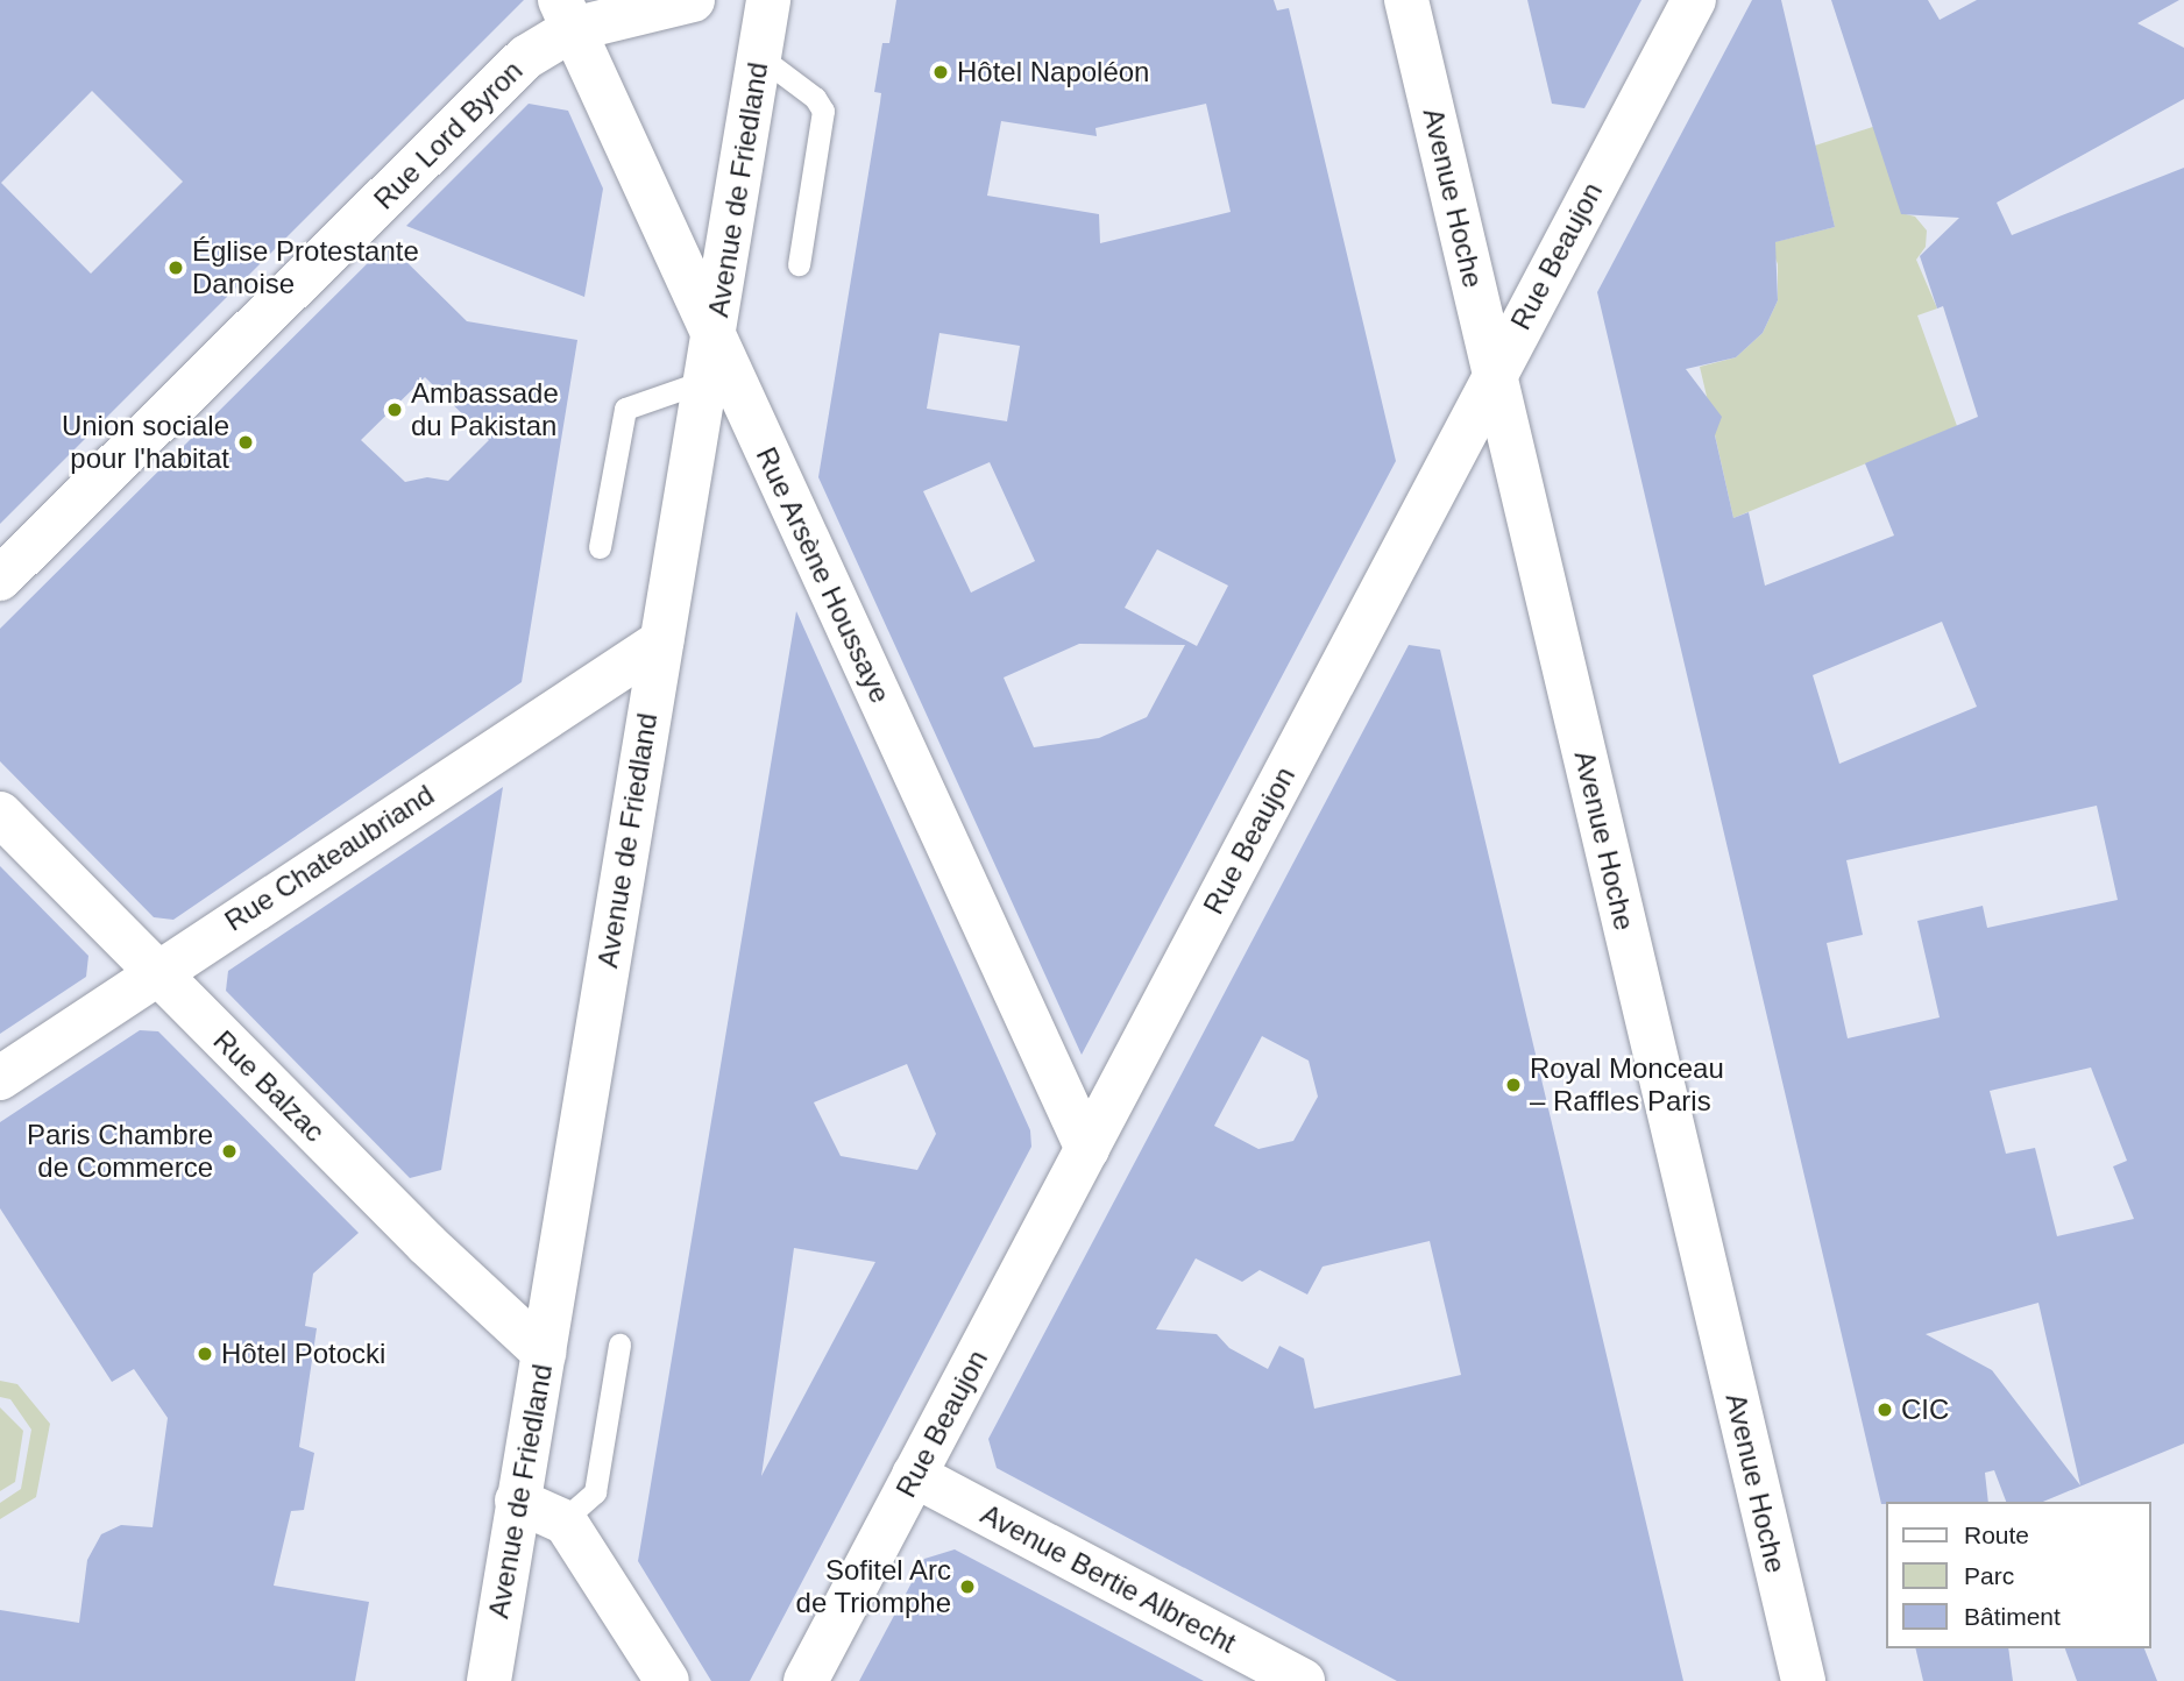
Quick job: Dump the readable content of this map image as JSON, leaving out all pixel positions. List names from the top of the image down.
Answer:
{
  "streets": {
    "street": [
      "Rue Lord Byron",
      "Avenue de Friedland",
      "Avenue Hoche",
      "Rue Beaujon",
      "Rue Arsène Houssaye",
      "Rue Chateaubriand",
      "Rue Balzac",
      "Avenue Bertie Albrecht"
    ]
  },
  "crossings": [
    ["Rue Lord Byron", "Rue Arsène Houssaye"],
    ["Avenue de Friedland", "Rue Arsène Houssaye"],
    ["Avenue de Friedland", "Rue Chateaubriand"],
    ["Avenue de Friedland", "Rue Balzac"],
    ["Avenue Hoche", "Rue Beaujon"],
    ["Rue Beaujon", "Rue Arsène Houssaye"],
    ["Rue Beaujon", "Avenue Bertie Albrecht"],
    ["Rue Chateaubriand", "Rue Balzac"]
  ],
  "places": [
    "Hôtel Napoléon",
    "Église Protestante Danoise",
    "Ambassade du Pakistan",
    "Union sociale pour l'habitat",
    "Royal Monceau – Raffles Paris",
    "Paris Chambre de Commerce",
    "Hôtel Potocki",
    "CIC",
    "Sofitel Arc de Triomphe"
  ],
  "legend": ["Route", "Parc", "Bâtiment"]
}
